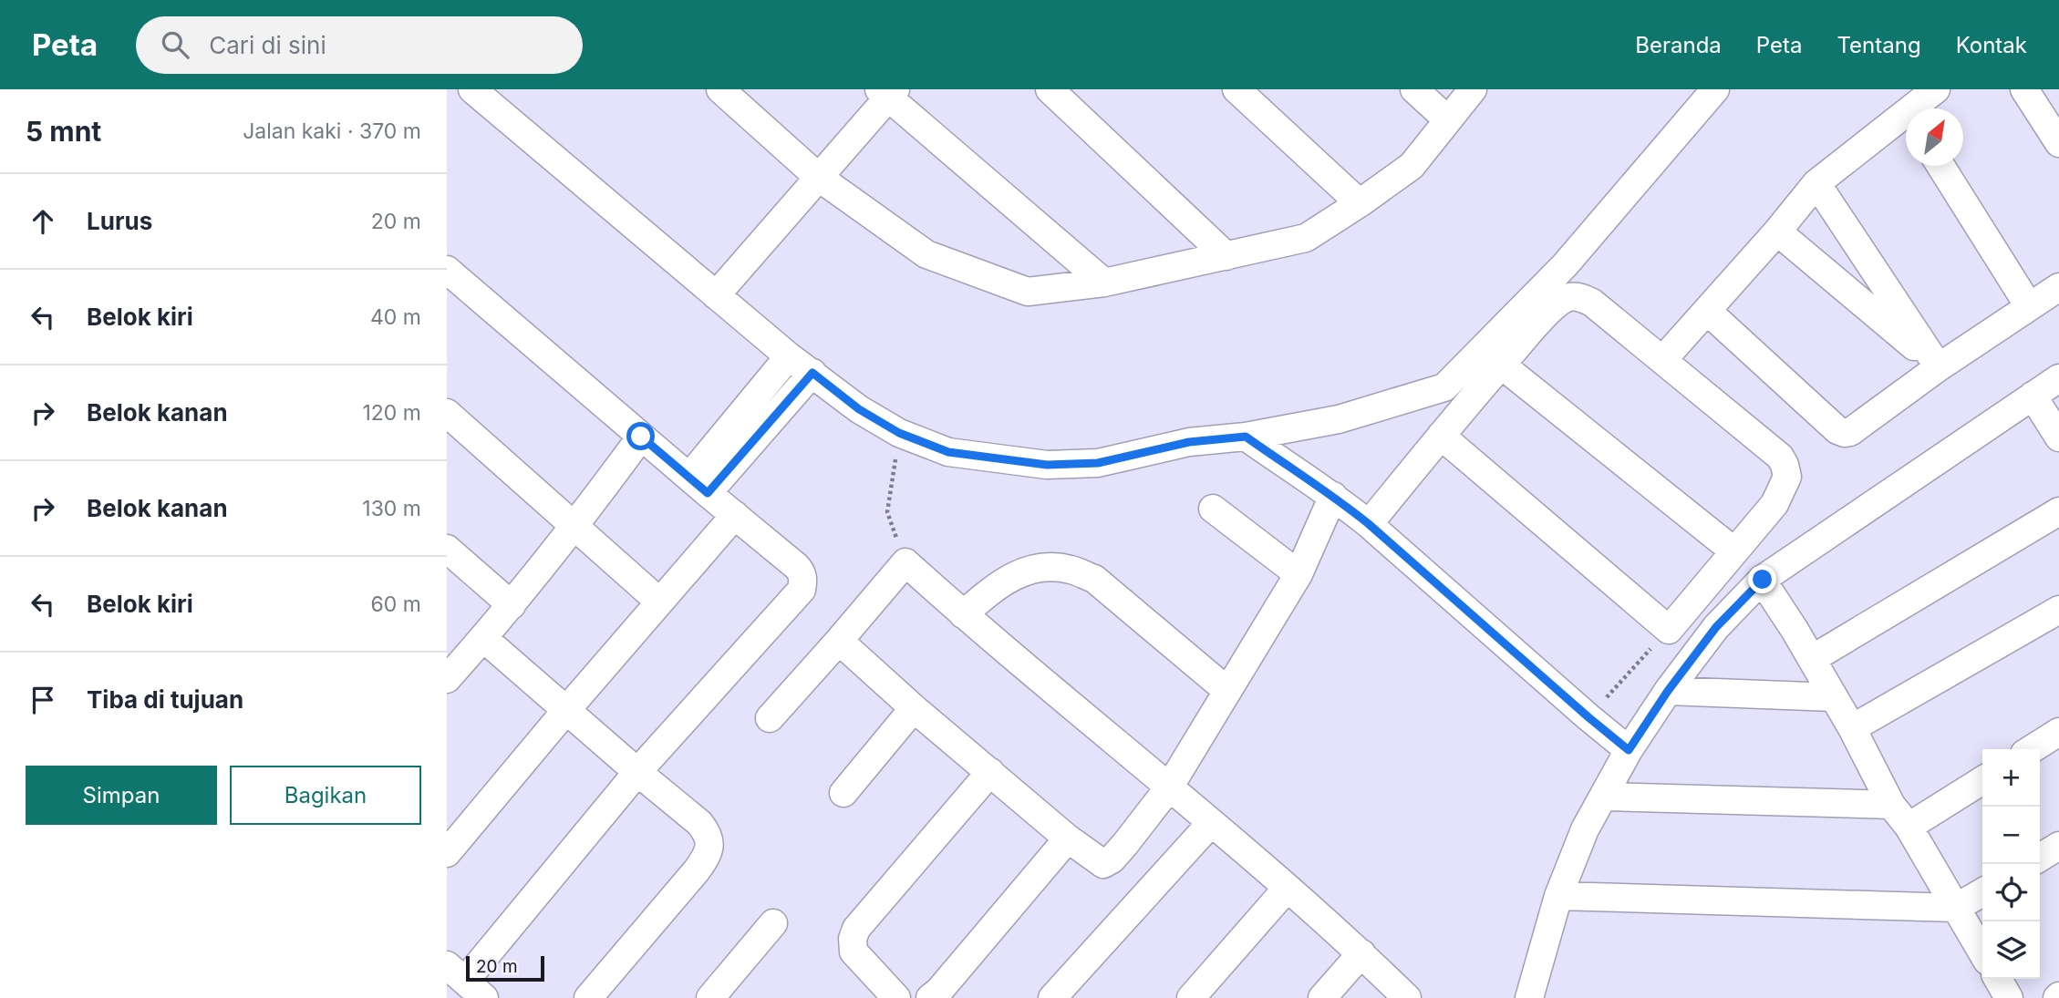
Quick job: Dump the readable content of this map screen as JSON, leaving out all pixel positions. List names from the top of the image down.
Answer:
{
  "scale_bar": "20 m",
  "north": "top right",
  "page": {
    "header": "Peta",
    "search": "Cari di sini",
    "nav": [
      "Beranda",
      "Peta",
      "Tentang",
      "Kontak"
    ],
    "heading": ["5 mnt", "Jalan kaki · 370 m"],
    "list": [
      ["Lurus", "20 m"],
      ["Belok kiri", "40 m"],
      ["Belok kanan", "120 m"],
      ["Belok kanan", "130 m"],
      ["Belok kiri", "60 m"],
      "Tiba di tujuan"
    ],
    "buttons": ["Simpan", "Bagikan"],
    "map_buttons": ["+", "−"],
    "scale": "20 m"
  }
}
